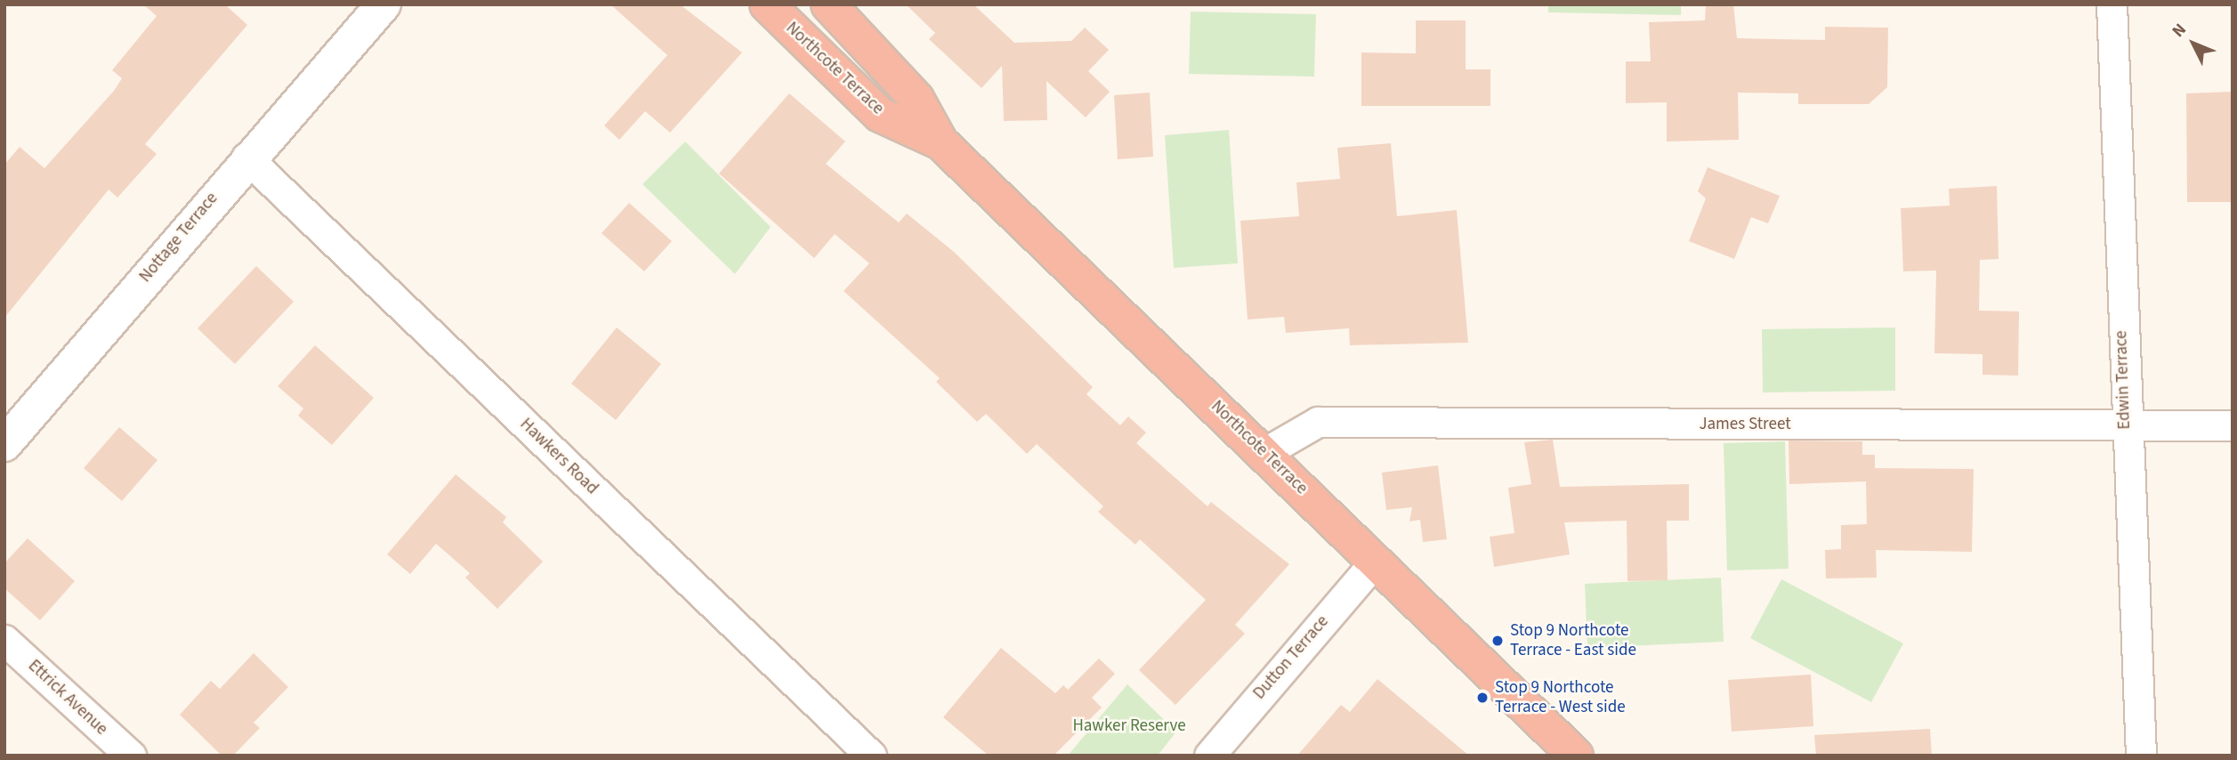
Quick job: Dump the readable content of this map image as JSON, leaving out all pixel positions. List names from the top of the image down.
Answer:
{
  "streets": {
    "highway": ["Northcote Terrace"],
    "main road": ["Nottage Terrace"],
    "street": [
      "Edwin Terrace",
      "James Street",
      "Hawkers Road",
      "Dutton Terrace",
      "Ettrick Avenue"
    ]
  },
  "crossings": [
    ["Northcote Terrace", "James Street"],
    ["Northcote Terrace", "Dutton Terrace"],
    ["Nottage Terrace", "Hawkers Road"],
    ["Edwin Terrace", "James Street"]
  ],
  "parks": ["Hawker Reserve"],
  "places": ["Stop 9 Northcote Terrace - East side", "Stop 9 Northcote Terrace - West side"],
  "north": "top left"
}
